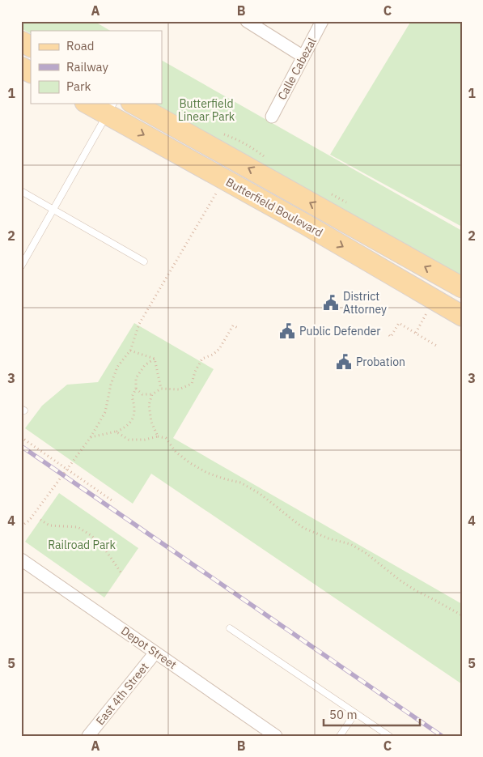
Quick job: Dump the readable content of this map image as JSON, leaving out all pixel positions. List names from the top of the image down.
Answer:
{
  "streets": {
    "main road": ["Butterfield Boulevard"],
    "street": ["Calle Cabezal", "Depot Street", "East 4th Street"]
  },
  "crossings": [
    ["Depot Street", "East 4th Street"]
  ],
  "parks": ["Butterfield Linear Park", "Railroad Park"],
  "places": {
    "public building": ["District Attorney", "Public Defender", "Probation"]
  },
  "legend": ["Road", "Railway", "Park"],
  "scale_bar": "50 m",
  "grid": {
    "columns": ["A", "B", "C"],
    "rows": [
      "1",
      "2",
      "3",
      "4",
      "5"
    ]
  }
}
